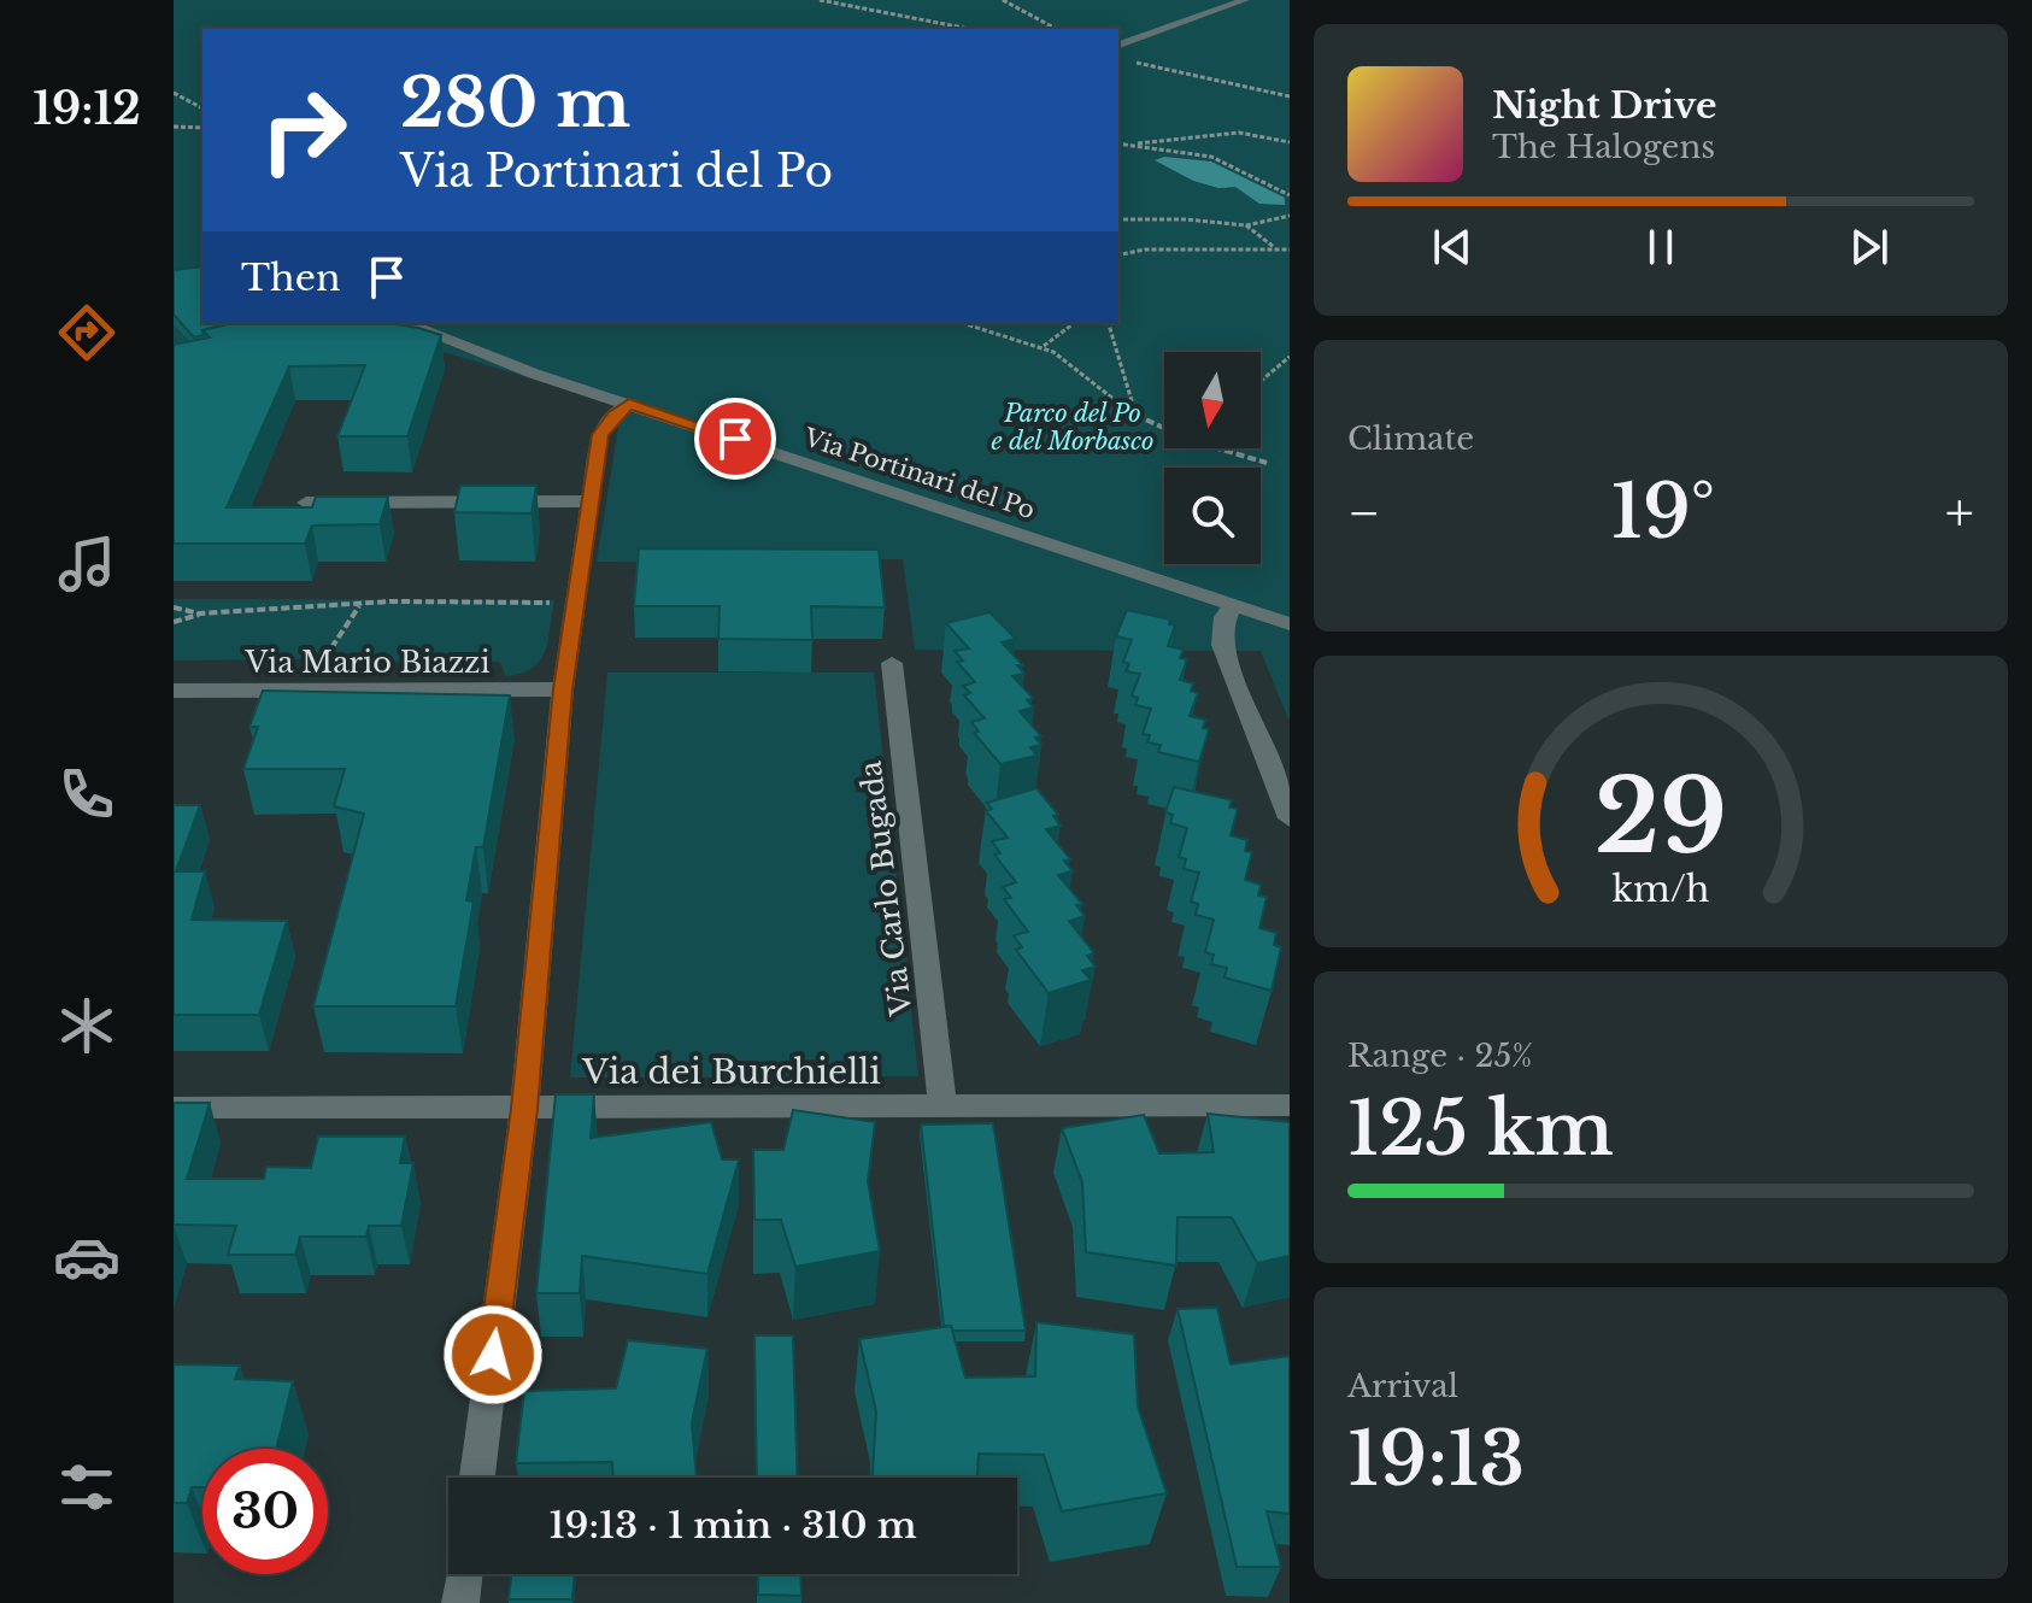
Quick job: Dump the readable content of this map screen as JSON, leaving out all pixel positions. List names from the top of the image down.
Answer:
{
  "streets": {
    "street": [
      "Via Portinari del Po",
      "Via Mario Biazzi",
      "Via Carlo Bugada",
      "Via dei Burchielli"
    ]
  },
  "crossings": [
    ["Via Carlo Bugada", "Via dei Burchielli"]
  ],
  "parks": ["Parco del Po e del Morbasco"],
  "north": "bottom",
  "page": {
    "tabs": "19:12",
    "turn": ["280 m", "Via Portinari del Po"],
    "song": ["Night Drive", "The Halogens"],
    "then": "Then",
    "tile": [
      "Climate",
      ["Range · 25%", "125 km"],
      ["Arrival", "19:13"]
    ],
    "heat": ["−", "19°", "+"],
    "limit": "30",
    "trip": "19:13 · 1 min · 310 m",
    "gauge": ["29", "km/h"]
  }
}
